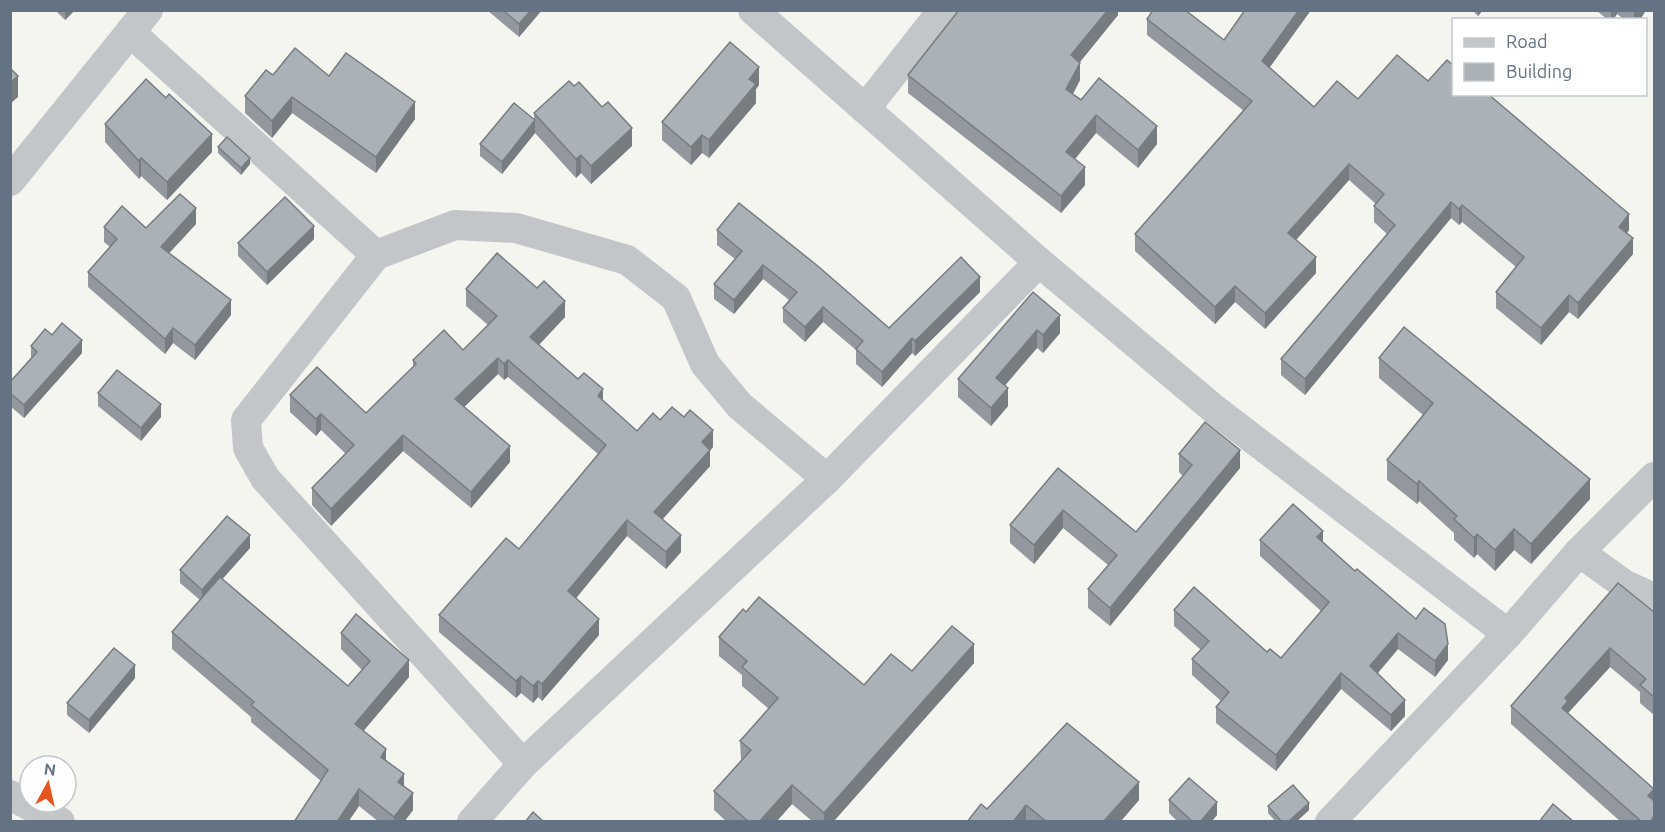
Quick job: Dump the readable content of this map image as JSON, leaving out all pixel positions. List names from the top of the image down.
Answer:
{
  "legend": ["Road", "Building"],
  "north": "top"
}
